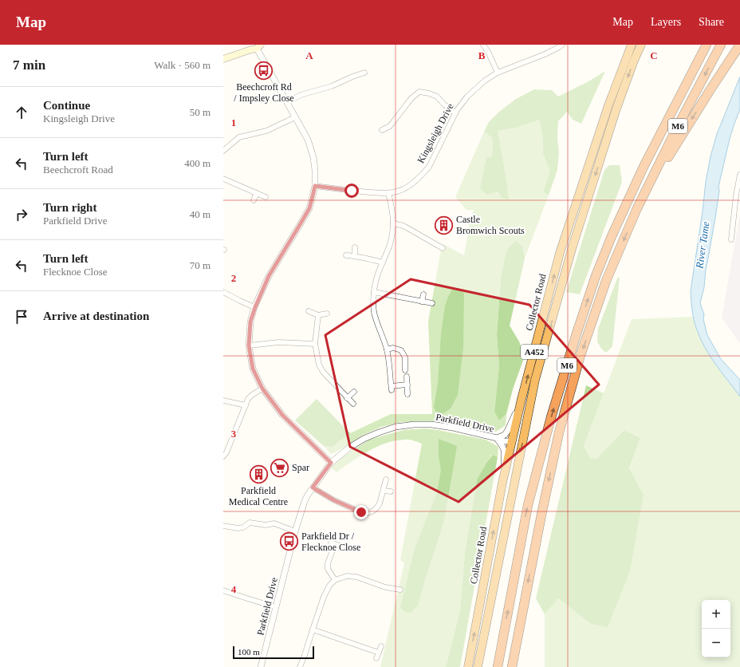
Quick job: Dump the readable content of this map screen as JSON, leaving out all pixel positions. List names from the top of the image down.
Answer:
{
  "streets": {
    "highway": ["M6", "Collector Road", "A452"],
    "street": ["Kingsleigh Drive", "Parkfield Drive"]
  },
  "crossings": [
    ["Collector Road", "Parkfield Drive"]
  ],
  "water": ["River Tame"],
  "places": {
    "bus stop": ["Beechcroft Rd / Impsley Close", "Parkfield Dr / Flecknoe Close"],
    "building": ["Castle Bromwich Scouts", "Parkfield Medical Centre"],
    "supermarket": ["Spar"]
  },
  "scale_bar": "100 m",
  "page": {
    "header": "Map",
    "nav": ["Map", "Layers", "Share"],
    "heading": ["7 min", "Walk · 560 m"],
    "list": [
      ["Continue", "Kingsleigh Drive", "50 m"],
      ["Turn left", "Beechcroft Road", "400 m"],
      ["Turn right", "Parkfield Drive", "40 m"],
      ["Turn left", "Flecknoe Close", "70 m"],
      "Arrive at destination"
    ],
    "map_buttons": ["+", "−"],
    "scale": "100 m"
  },
  "grid": {
    "columns": ["A", "B", "C"],
    "rows": [
      "1",
      "2",
      "3",
      "4"
    ]
  }
}
